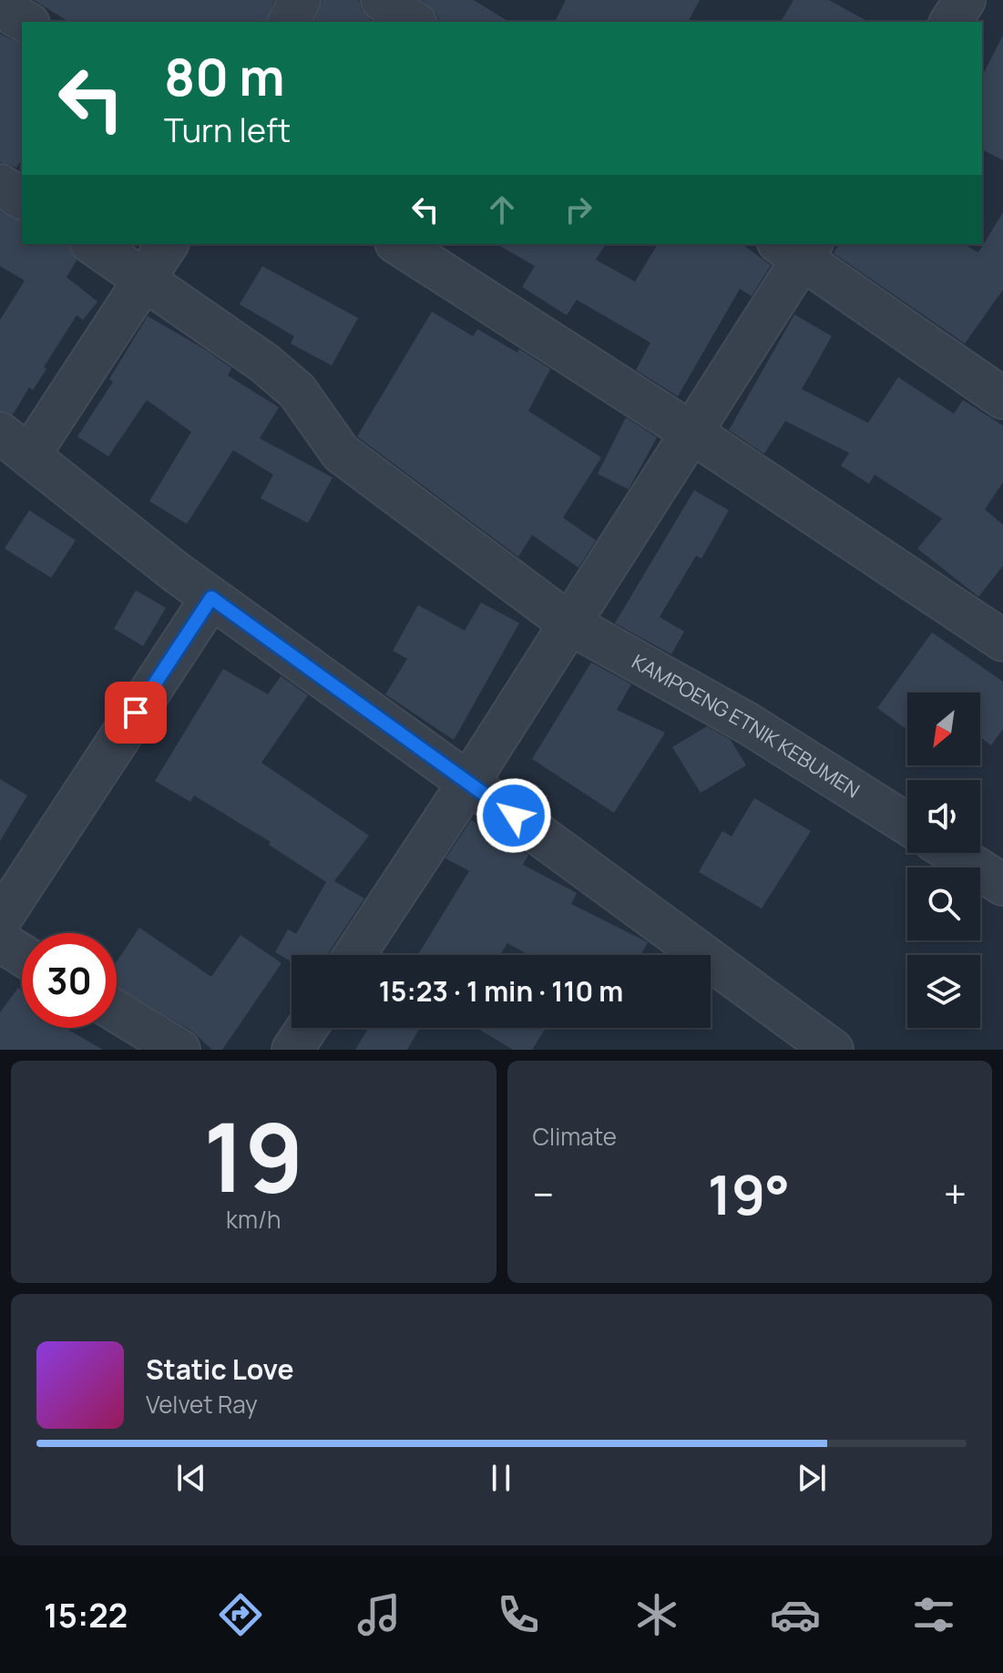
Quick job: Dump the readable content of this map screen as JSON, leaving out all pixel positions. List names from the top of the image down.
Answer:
{
  "streets": {
    "street": ["KAMPOENG ETNIK KEBUMEN"]
  },
  "north": "bottom left",
  "page": {
    "turn": ["80 m", "Turn left"],
    "limit": "30",
    "trip": "15:23 · 1 min · 110 m",
    "tile": [
      ["19", "km/h"],
      "Climate"
    ],
    "heat": ["−", "19°", "+"],
    "song": ["Static Love", "Velvet Ray"],
    "tabs": "15:22"
  }
}
